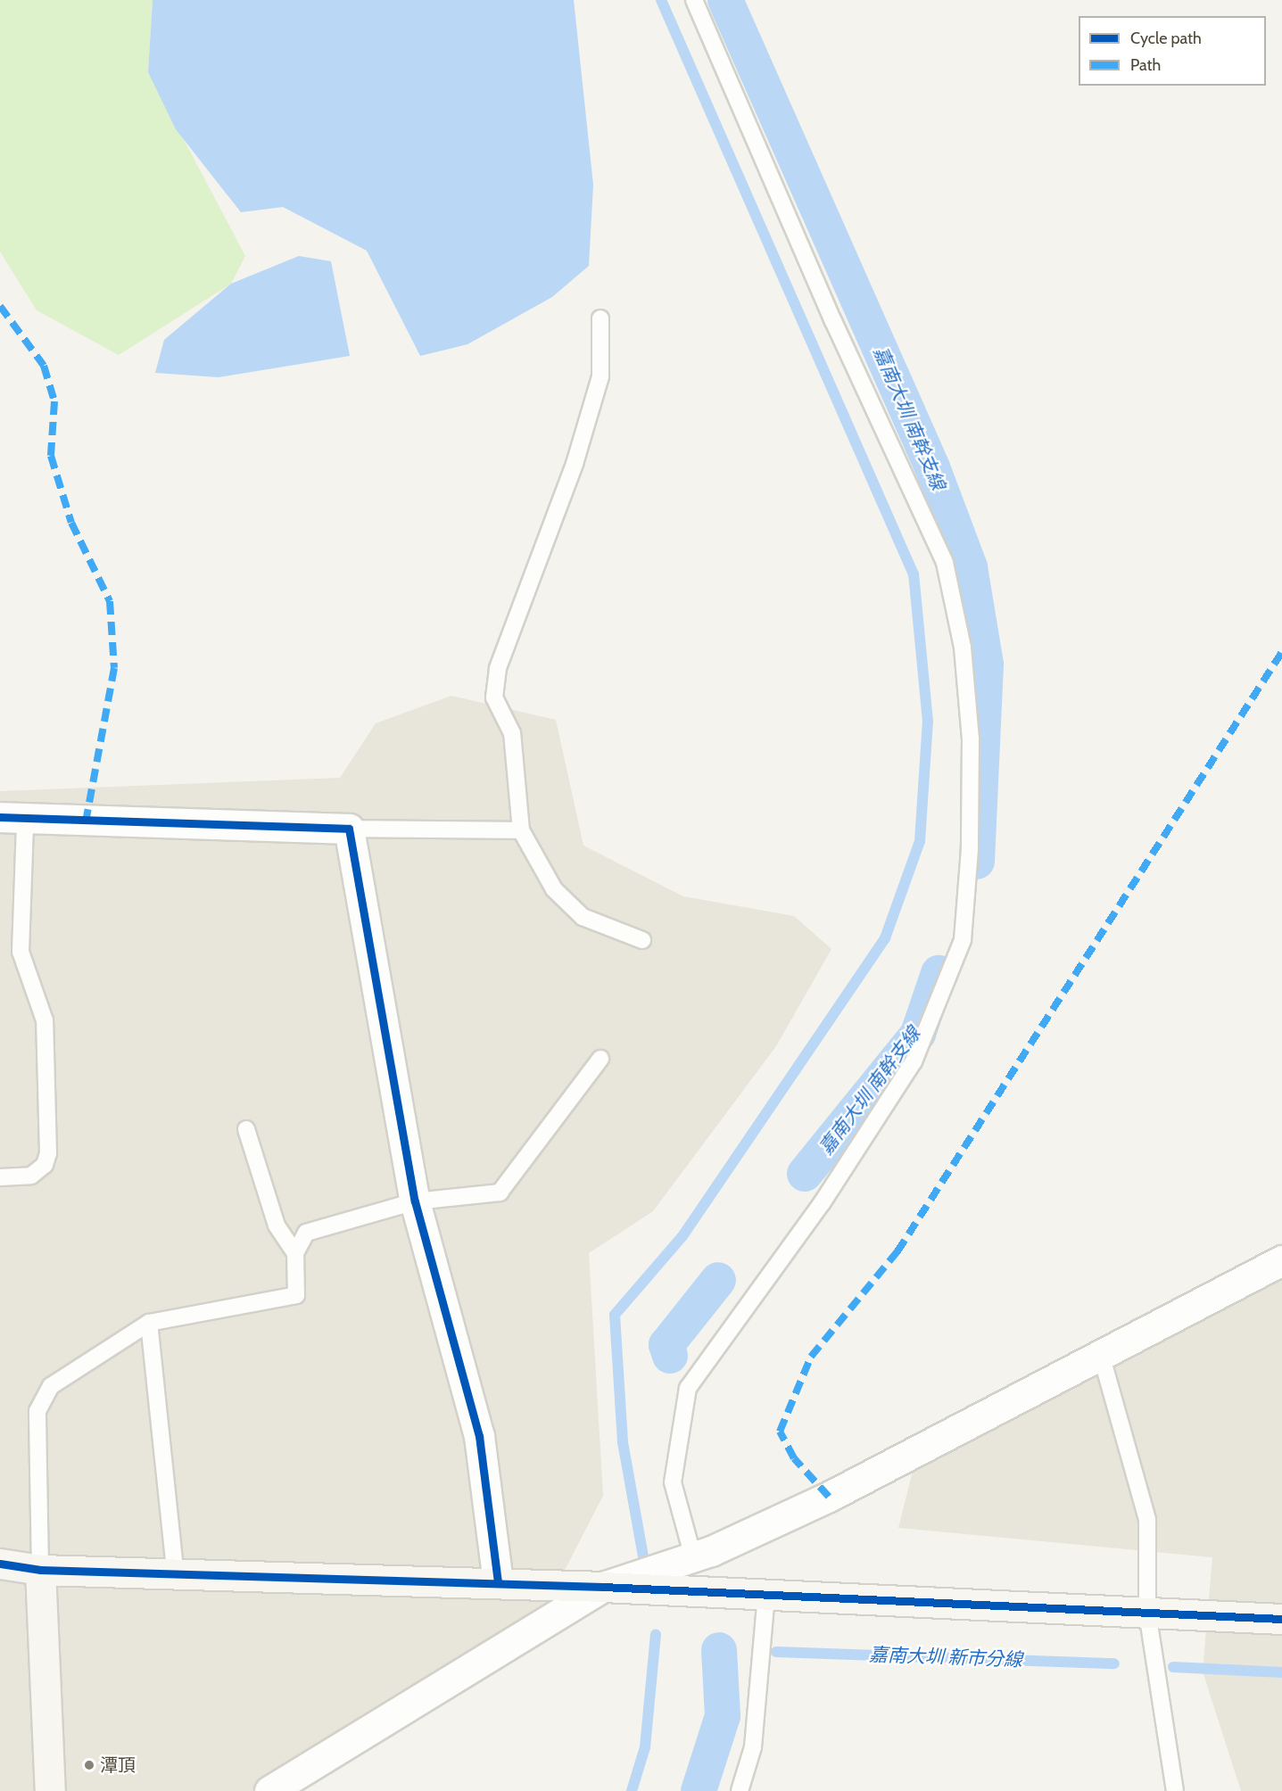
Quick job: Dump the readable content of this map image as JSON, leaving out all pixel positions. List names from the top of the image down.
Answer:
{
  "water": ["嘉南大圳 南幹支線", "嘉南大圳 新市分線"],
  "places": ["潭頂"],
  "legend": ["Cycle path", "Path"]
}
